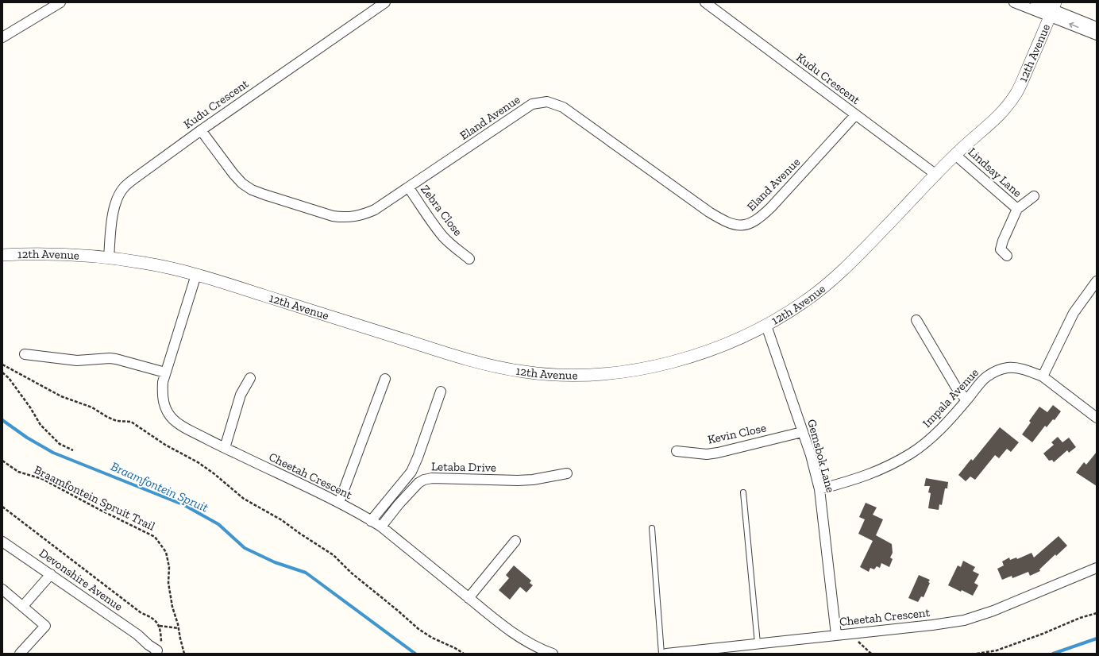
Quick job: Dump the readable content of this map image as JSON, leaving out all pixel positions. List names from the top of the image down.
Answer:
{
  "streets": {
    "street": [
      "12th Avenue",
      "Kudu Crescent",
      "Eland Avenue",
      "Lindsay Lane",
      "Zebra Close",
      "Impala Avenue",
      "Kevin Close",
      "Gemsbok Lane",
      "Letaba Drive",
      "Cheetah Crescent",
      "Devonshire Avenue"
    ],
    "path": ["Braamfontein Spruit Trail"]
  },
  "crossings": [
    ["12th Avenue", "Kudu Crescent"],
    ["12th Avenue", "Lindsay Lane"],
    ["12th Avenue", "Gemsbok Lane"],
    ["12th Avenue", "Cheetah Crescent"],
    ["Kudu Crescent", "Eland Avenue"],
    ["Eland Avenue", "Zebra Close"],
    ["Impala Avenue", "Gemsbok Lane"],
    ["Kevin Close", "Gemsbok Lane"],
    ["Gemsbok Lane", "Cheetah Crescent"],
    ["Letaba Drive", "Cheetah Crescent"]
  ],
  "water": ["Braamfontein Spruit"]
}
